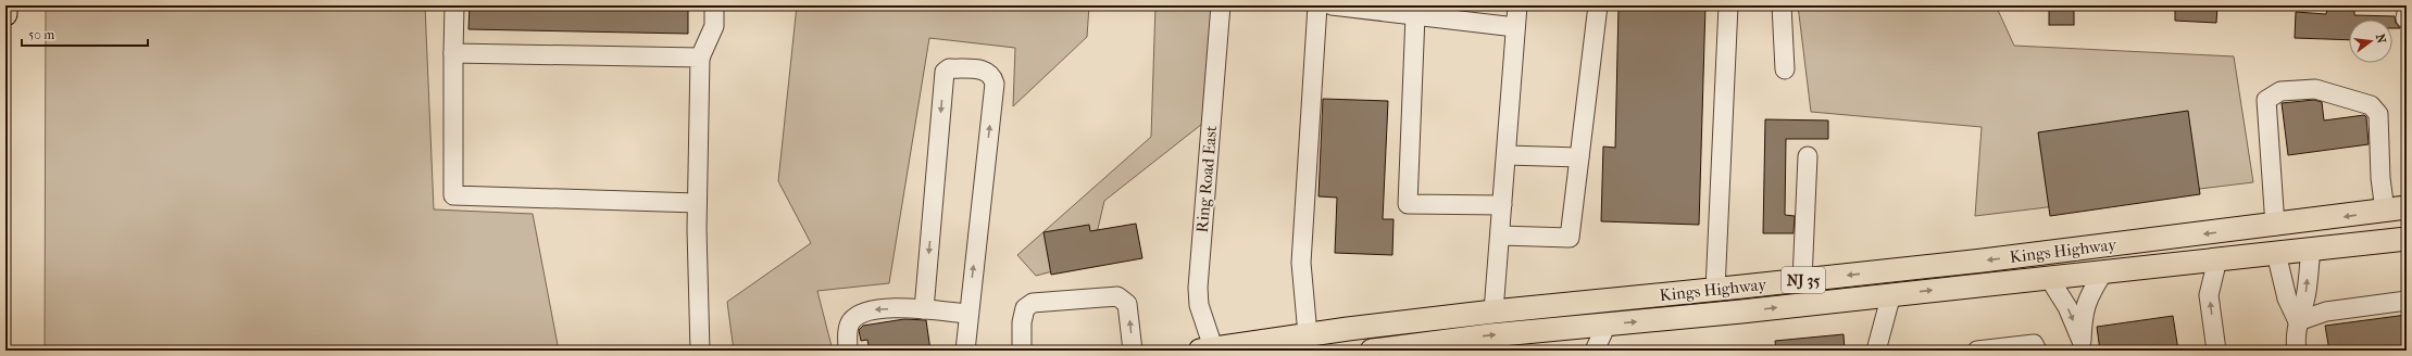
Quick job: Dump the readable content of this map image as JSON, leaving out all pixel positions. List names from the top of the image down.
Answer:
{
  "streets": {
    "main road": ["Kings Highway", "NJ 35"],
    "street": ["Ring Road East"]
  },
  "crossings": [
    ["Ring Road East", "Kings Highway"]
  ],
  "scale_bar": "50 m",
  "north": "right"
}
